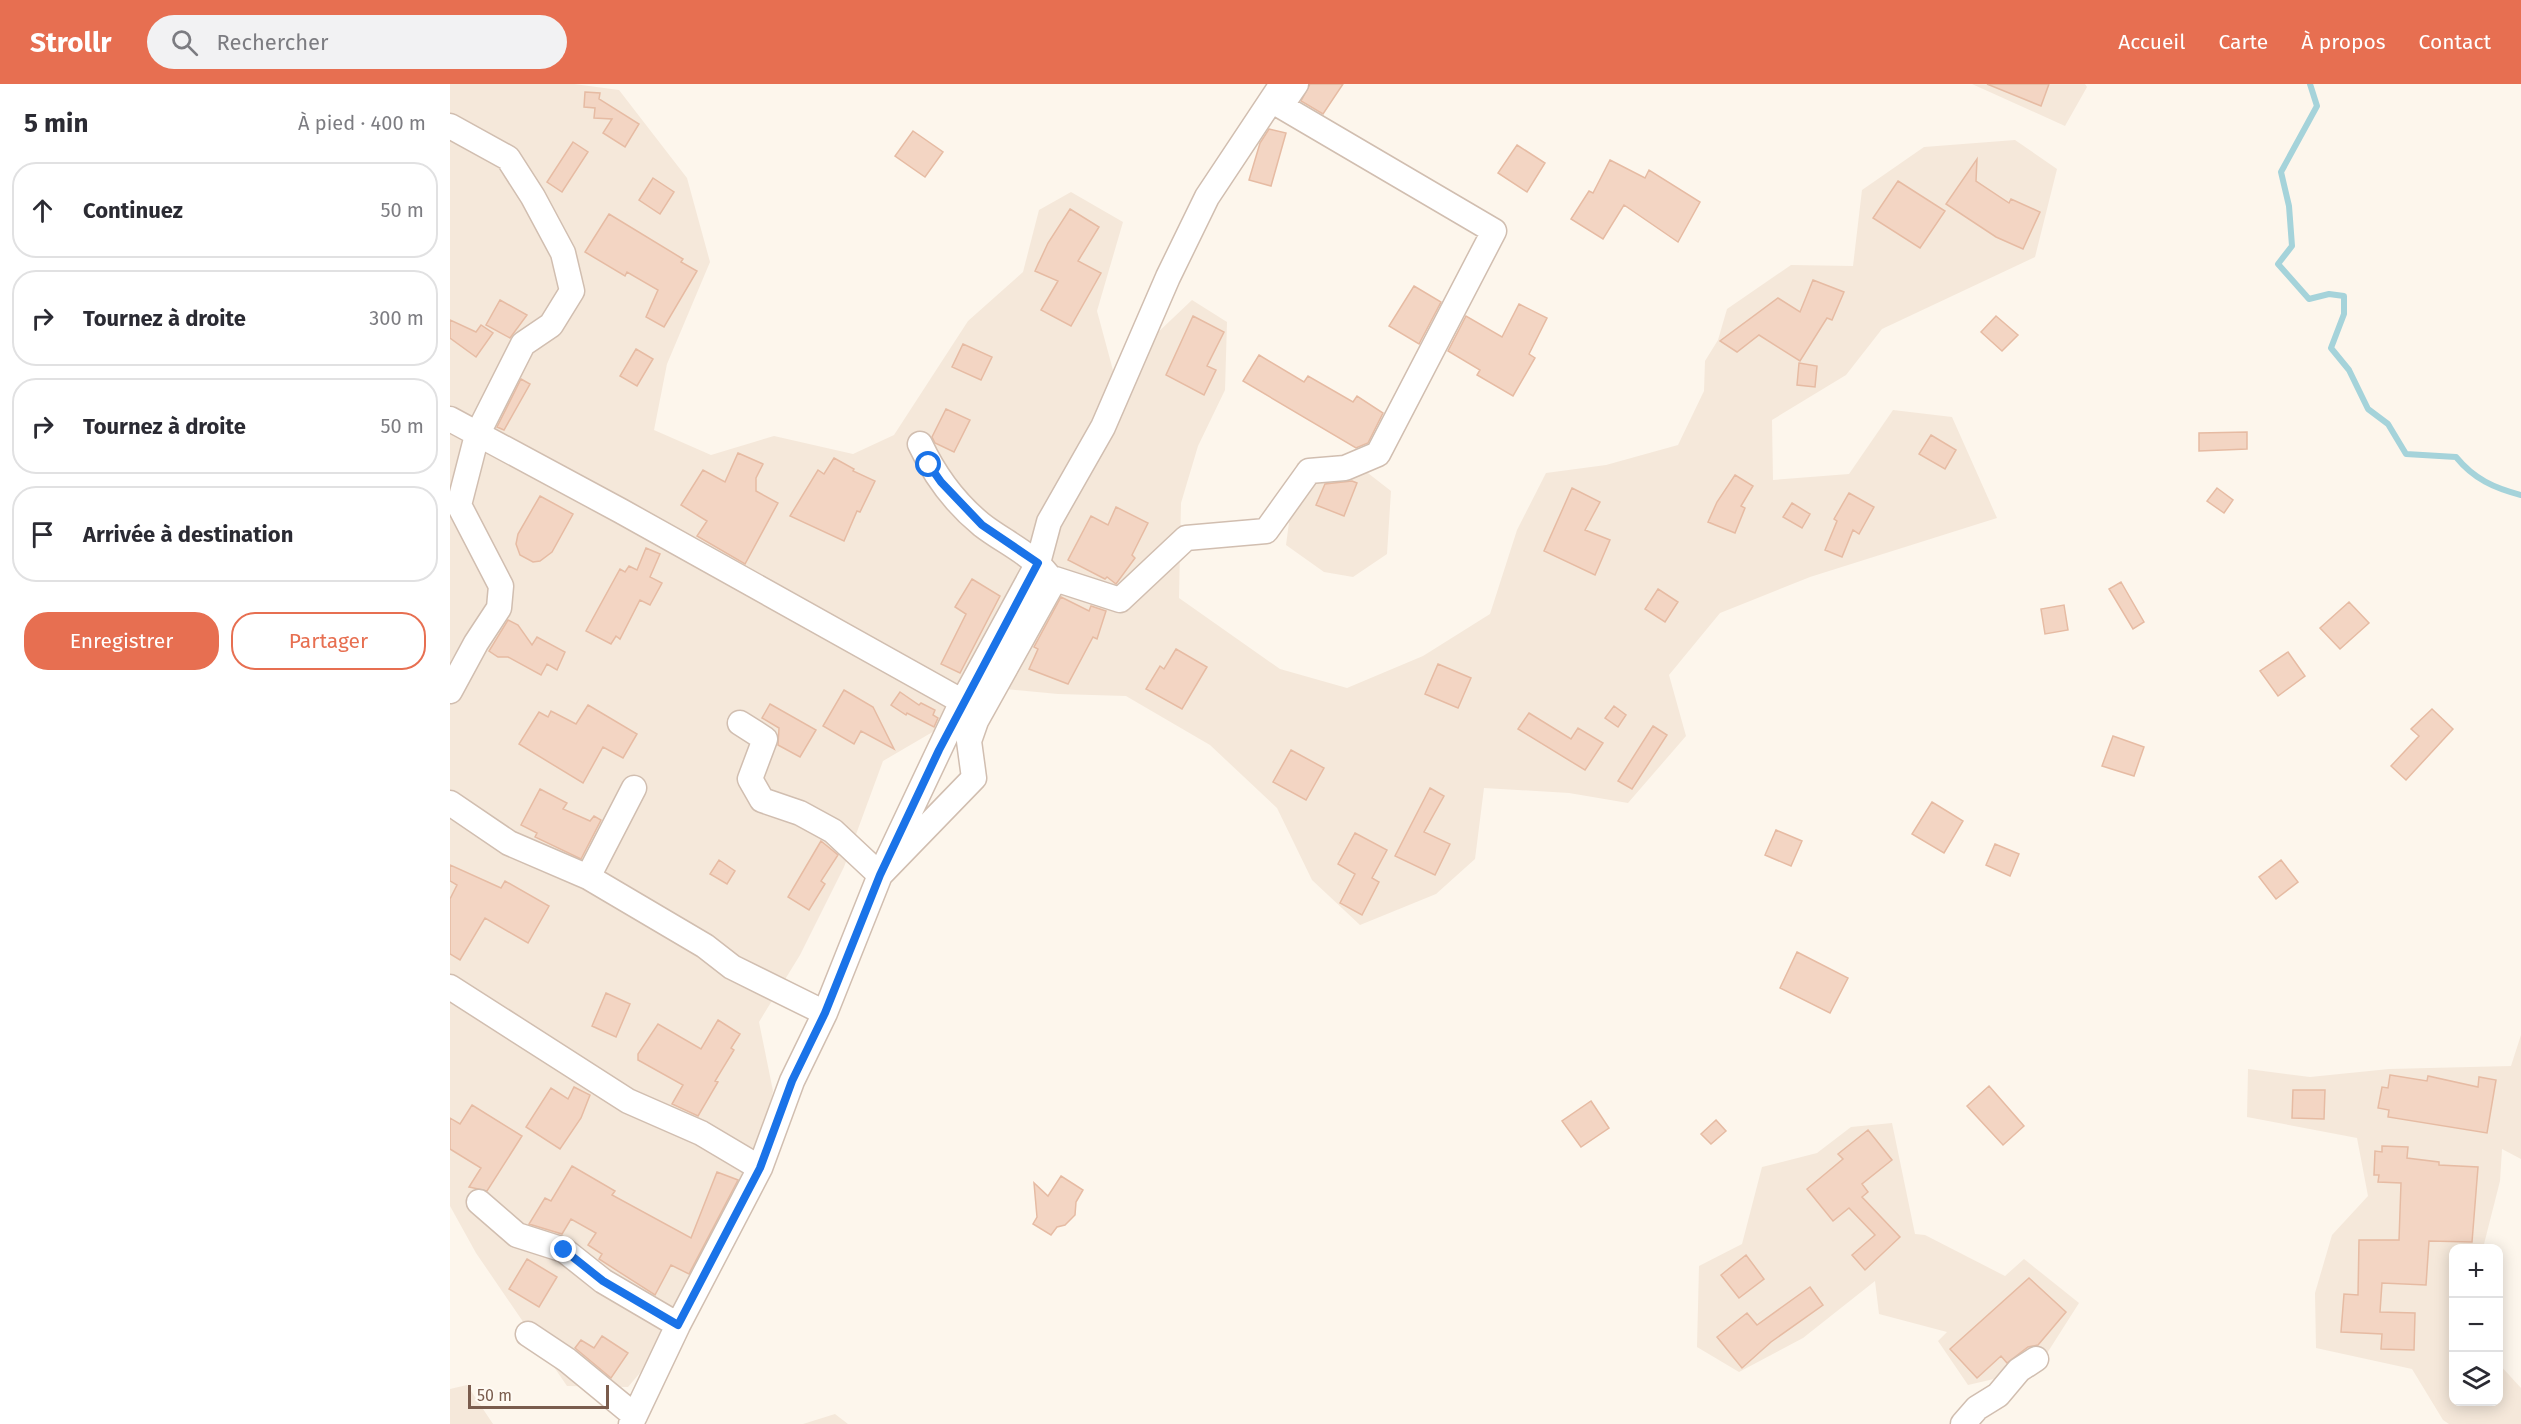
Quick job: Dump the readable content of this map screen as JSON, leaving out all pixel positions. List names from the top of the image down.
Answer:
{
  "scale_bar": "50 m",
  "page": {
    "header": "Strollr",
    "search": "Rechercher",
    "nav": [
      "Accueil",
      "Carte",
      "À propos",
      "Contact"
    ],
    "heading": ["5 min", "À pied · 400 m"],
    "list": [
      ["Continuez", "50 m"],
      ["Tournez à droite", "300 m"],
      ["Tournez à droite", "50 m"],
      "Arrivée à destination"
    ],
    "buttons": ["Enregistrer", "Partager"],
    "map_buttons": ["+", "−"],
    "scale": "50 m"
  }
}
